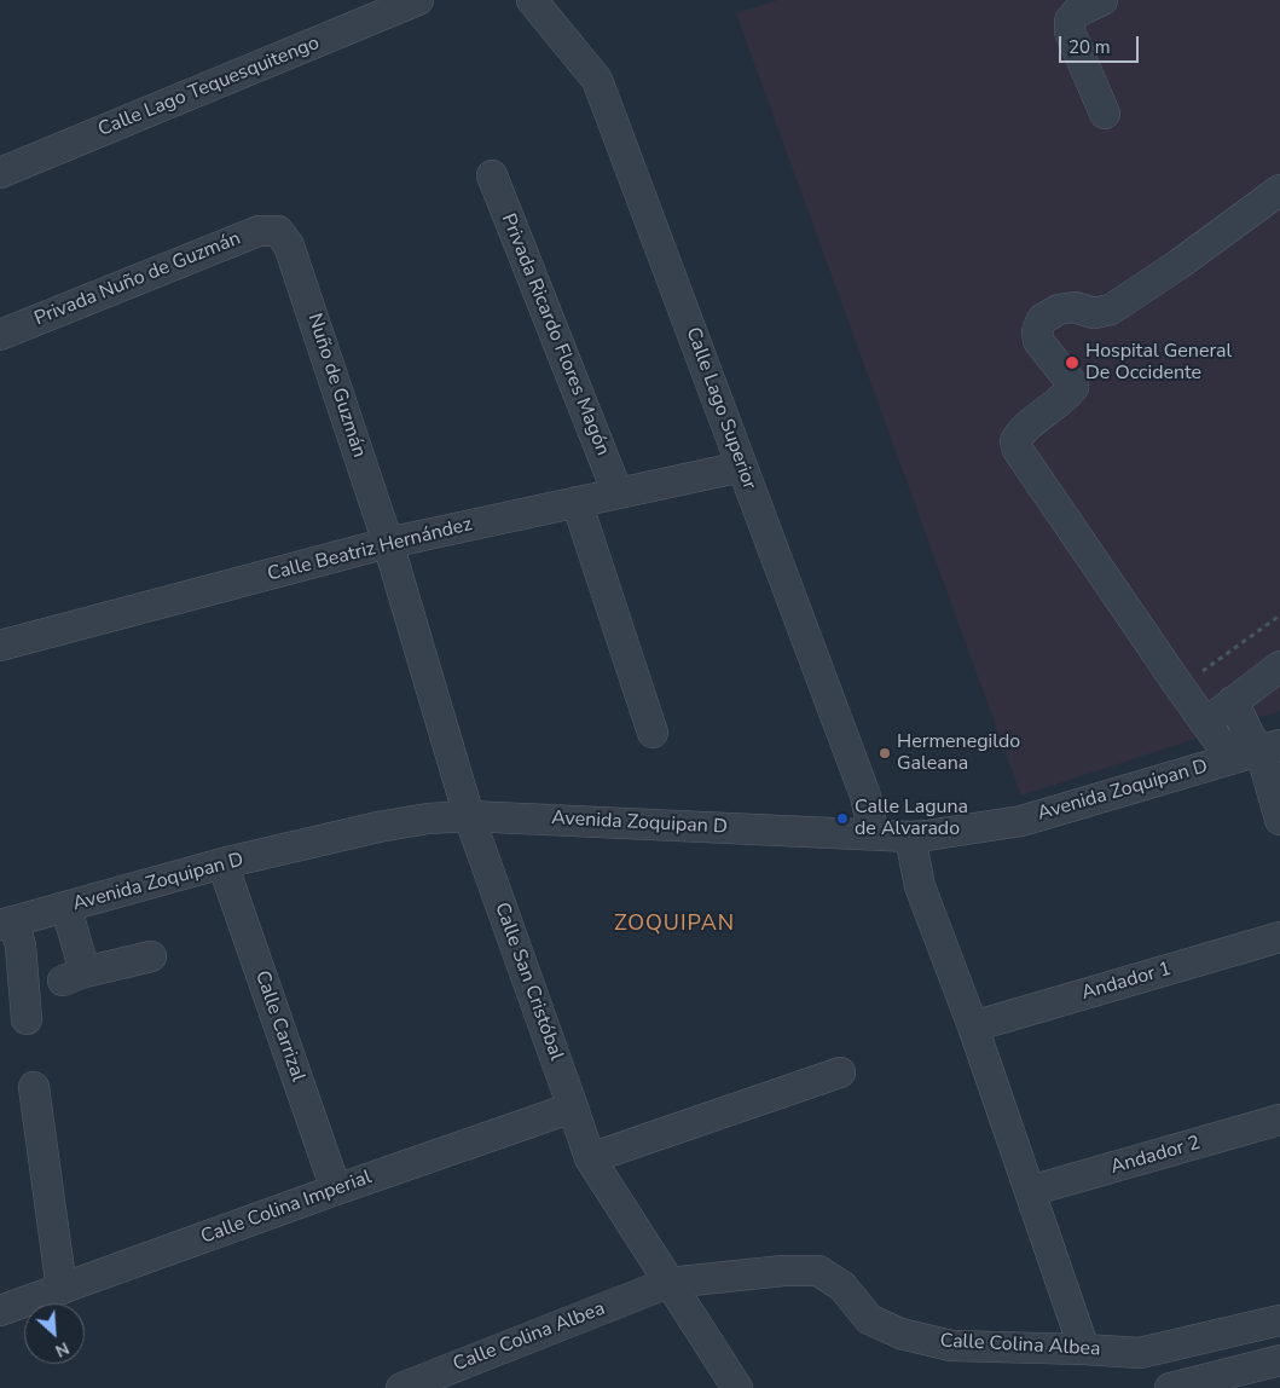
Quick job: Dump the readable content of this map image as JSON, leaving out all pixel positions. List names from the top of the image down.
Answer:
{
  "streets": {
    "street": [
      "Calle Lago Tequesquitengo",
      "Privada Nuño de Guzmán",
      "Privada Ricardo Flores Magón",
      "Nuño de Guzmán",
      "Calle Lago Superior",
      "Calle Beatriz Hernández",
      "Avenida Zoquipan D",
      "Calle San Cristóbal",
      "Andador 1",
      "Calle Carrizal",
      "Andador 2",
      "Calle Colina Imperial",
      "Calle Colina Albea"
    ]
  },
  "crossings": [
    ["Privada Nuño de Guzmán", "Nuño de Guzmán"],
    ["Privada Ricardo Flores Magón", "Calle Beatriz Hernández"],
    ["Nuño de Guzmán", "Calle Beatriz Hernández"],
    ["Nuño de Guzmán", "Calle San Cristóbal"],
    ["Calle Lago Superior", "Calle Beatriz Hernández"],
    ["Calle Lago Superior", "Avenida Zoquipan D"],
    ["Calle Beatriz Hernández", "Calle San Cristóbal"],
    ["Avenida Zoquipan D", "Calle San Cristóbal"],
    ["Avenida Zoquipan D", "Calle Carrizal"],
    ["Calle San Cristóbal", "Calle Colina Imperial"],
    ["Calle San Cristóbal", "Calle Colina Albea"],
    ["Calle Carrizal", "Calle Colina Imperial"]
  ],
  "districts": ["ZOQUIPAN"],
  "places": ["Hospital General De Occidente", "Hermenegildo Galeana", "Calle Laguna de Alvarado"],
  "scale_bar": "20 m",
  "north": "bottom right"
}
